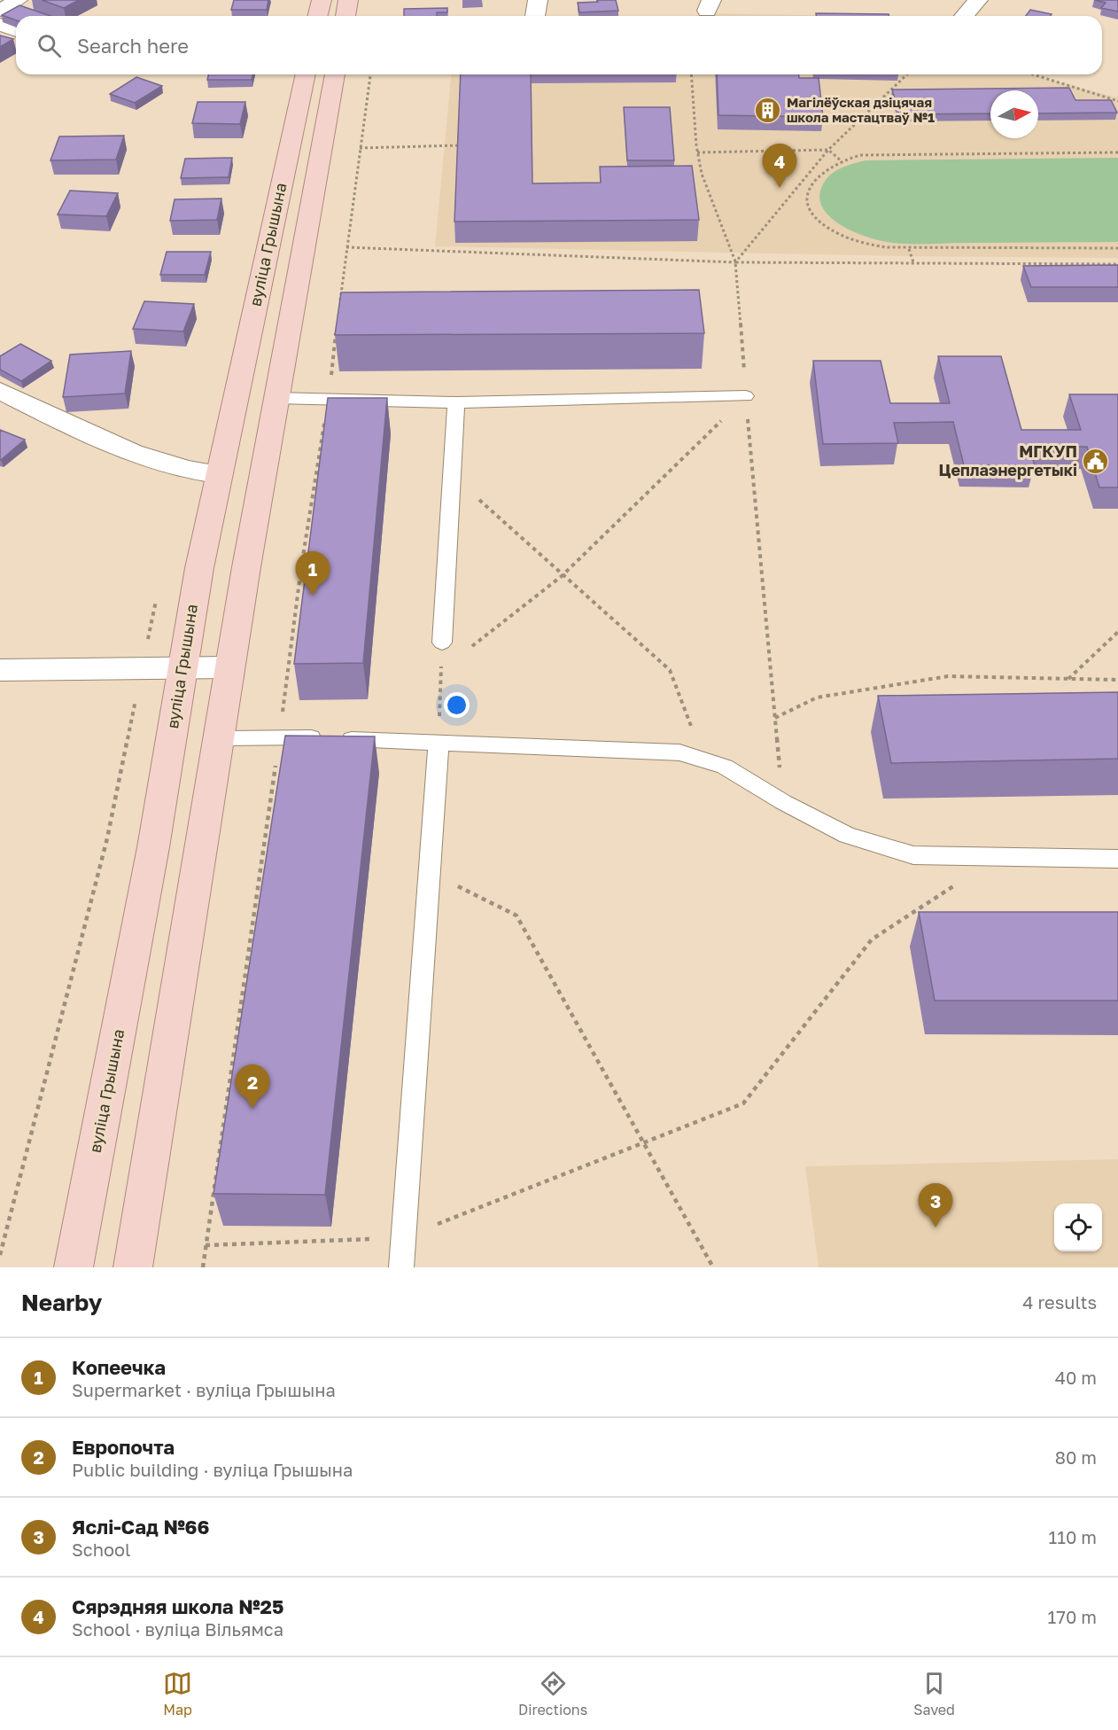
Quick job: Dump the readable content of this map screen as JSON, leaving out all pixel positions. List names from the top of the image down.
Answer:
{
  "streets": {
    "main road": ["вуліца Грышына"]
  },
  "places": {
    "building": ["Магілёўская дзіцячая школа мастацтваў №1"],
    "public building": ["МГКУП Цеплаэнергетыкі"]
  },
  "north": "right",
  "page": {
    "search": "Search here",
    "pins": [
      "4",
      "1",
      "2",
      "3"
    ],
    "heading": ["Nearby", "4 results"],
    "list": [
      {
        "mark": "1",
        "name": "Копеечка",
        "note": "Supermarket · вуліца Грышына",
        "value": "40 m"
      },
      {
        "mark": "2",
        "name": "Европочта",
        "note": "Public building · вуліца Грышына",
        "value": "80 m"
      },
      {
        "mark": "3",
        "name": "Яслі-Сад №66",
        "note": "School",
        "value": "110 m"
      },
      {
        "mark": "4",
        "name": "Сярэдняя школа №25",
        "note": "School · вуліца Вільямса",
        "value": "170 m"
      }
    ],
    "nav": ["Map", "Directions", "Saved"]
  }
}
